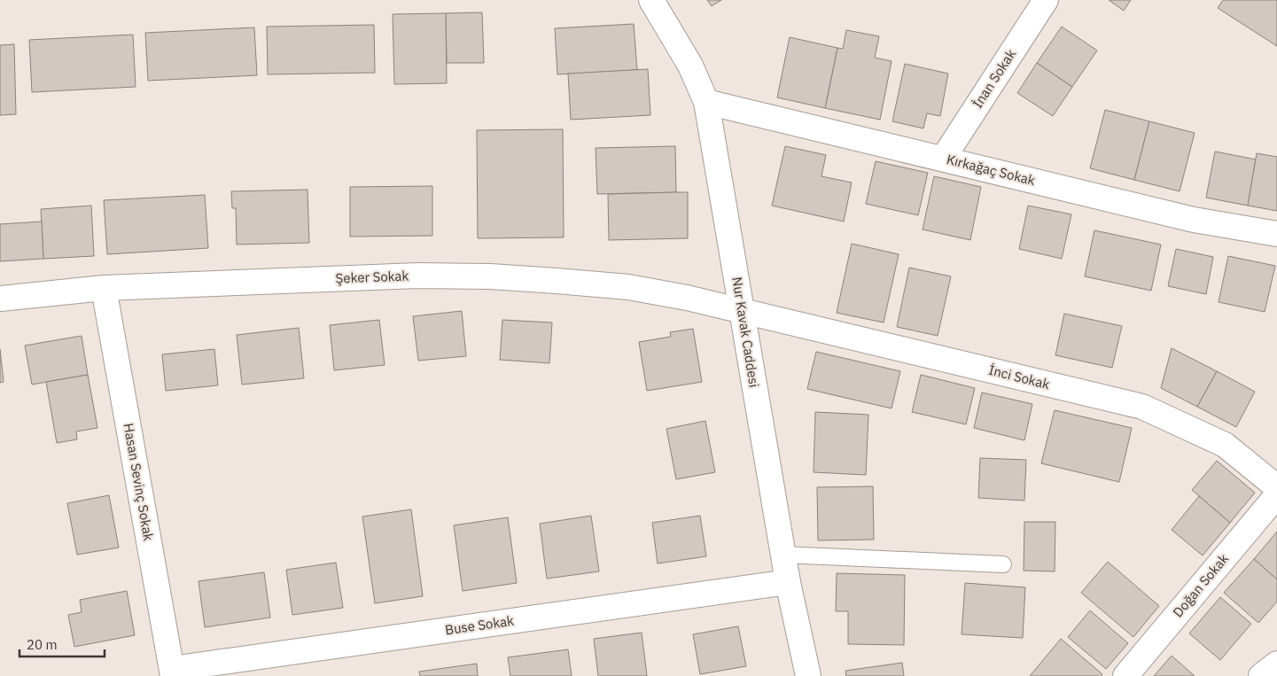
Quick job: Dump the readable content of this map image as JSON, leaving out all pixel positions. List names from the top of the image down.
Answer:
{
  "streets": {
    "street": [
      "İnan Sokak",
      "Kırkağaç Sokak",
      "Şeker Sokak",
      "Nur Kavak Caddesi",
      "İnci Sokak",
      "Hasan Sevinç Sokak",
      "Doğan Sokak",
      "Buse Sokak"
    ]
  },
  "crossings": [
    ["İnan Sokak", "Kırkağaç Sokak"],
    ["Kırkağaç Sokak", "Nur Kavak Caddesi"],
    ["Şeker Sokak", "Nur Kavak Caddesi"],
    ["Şeker Sokak", "İnci Sokak"],
    ["Şeker Sokak", "Hasan Sevinç Sokak"],
    ["Nur Kavak Caddesi", "İnci Sokak"],
    ["Nur Kavak Caddesi", "Buse Sokak"],
    ["Hasan Sevinç Sokak", "Buse Sokak"]
  ],
  "scale_bar": "20 m"
}
